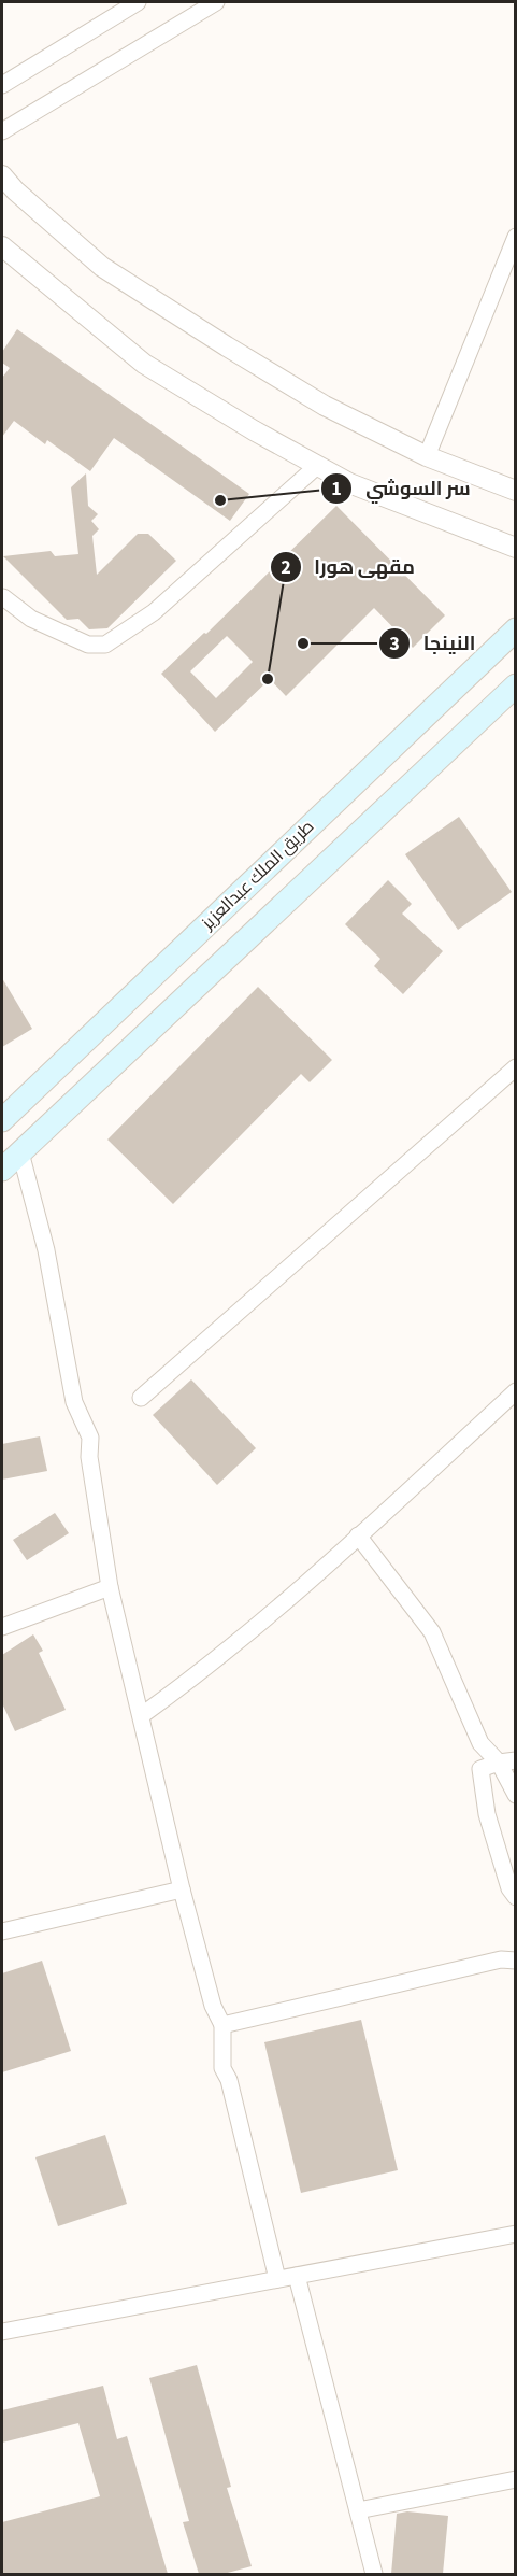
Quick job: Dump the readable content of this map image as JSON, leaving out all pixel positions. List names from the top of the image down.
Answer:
{
  "streets": {
    "main road": ["طريق الملك عبدالعزيز"]
  },
  "places": ["سر السوشي", "النينجا", "مقهى هورا"]
}
